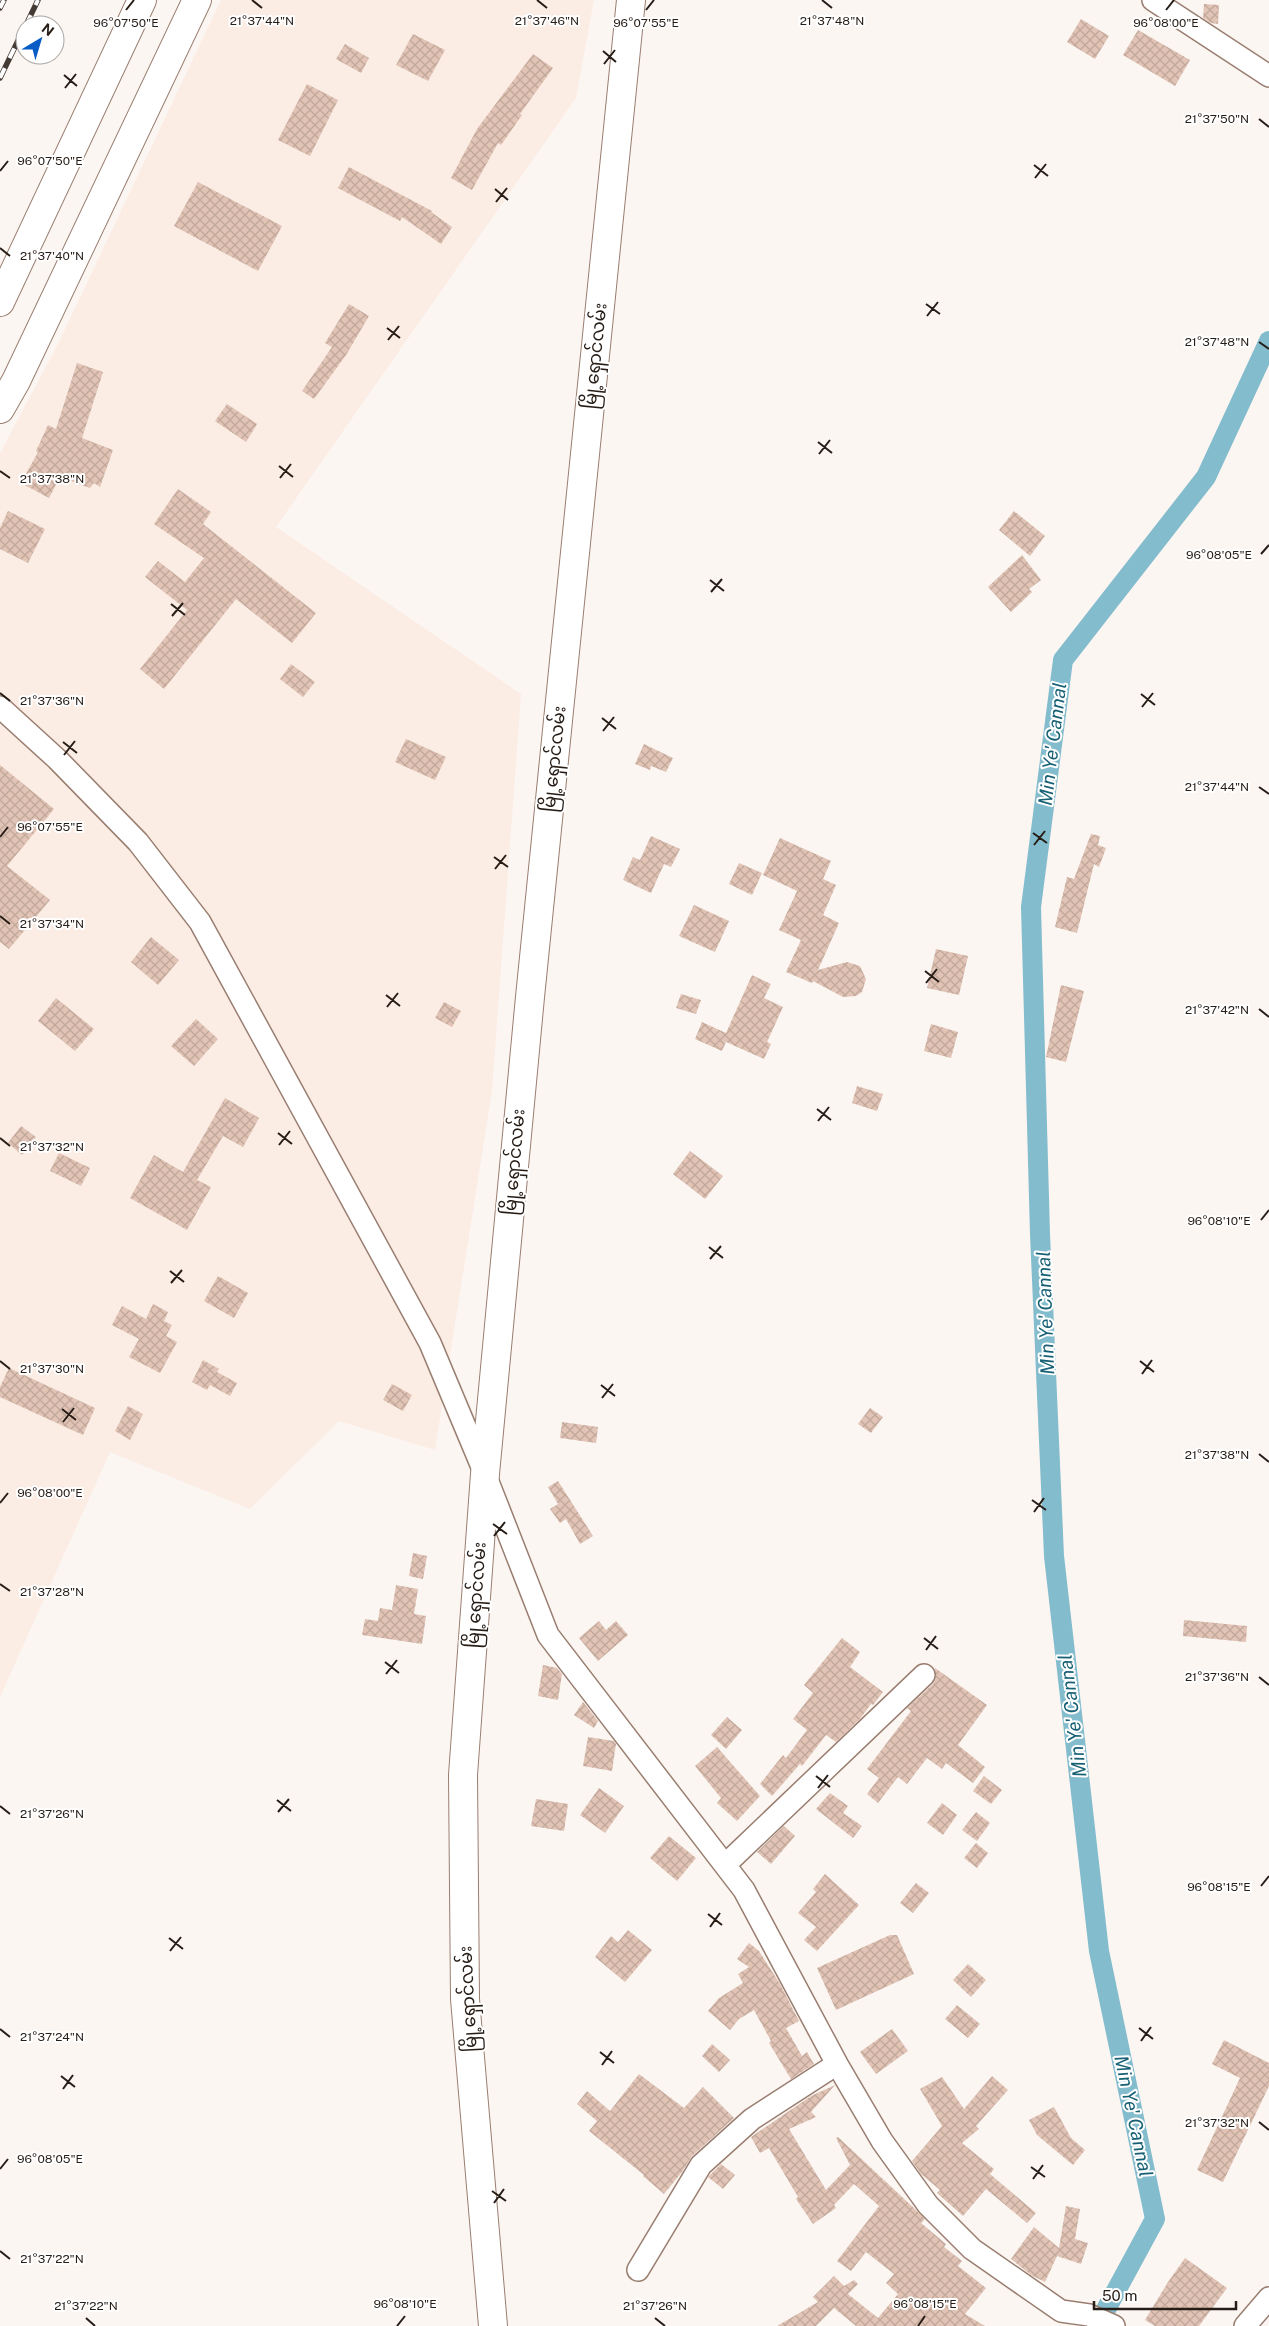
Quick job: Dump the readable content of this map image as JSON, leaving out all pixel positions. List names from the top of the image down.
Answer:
{
  "streets": {
    "main road": ["မြို့ရှောင်လမ်း"]
  },
  "water": ["Min Ye' Cannal"],
  "scale_bar": "50 m",
  "north": "top right",
  "coordinates": [
    "21°37'44\"N",
    "21°37'46\"N",
    "21°37'48\"N",
    "96°07'55\"E",
    "96°08'00\"E",
    "96°07'50\"E",
    "21°37'50\"N",
    "21°37'40\"N",
    "21°37'38\"N",
    "96°08'05\"E",
    "21°37'36\"N",
    "21°37'34\"N",
    "21°37'42\"N",
    "21°37'32\"N",
    "96°08'10\"E",
    "21°37'30\"N",
    "21°37'28\"N",
    "21°37'26\"N",
    "96°08'15\"E",
    "21°37'24\"N",
    "21°37'22\"N"
  ]
}
